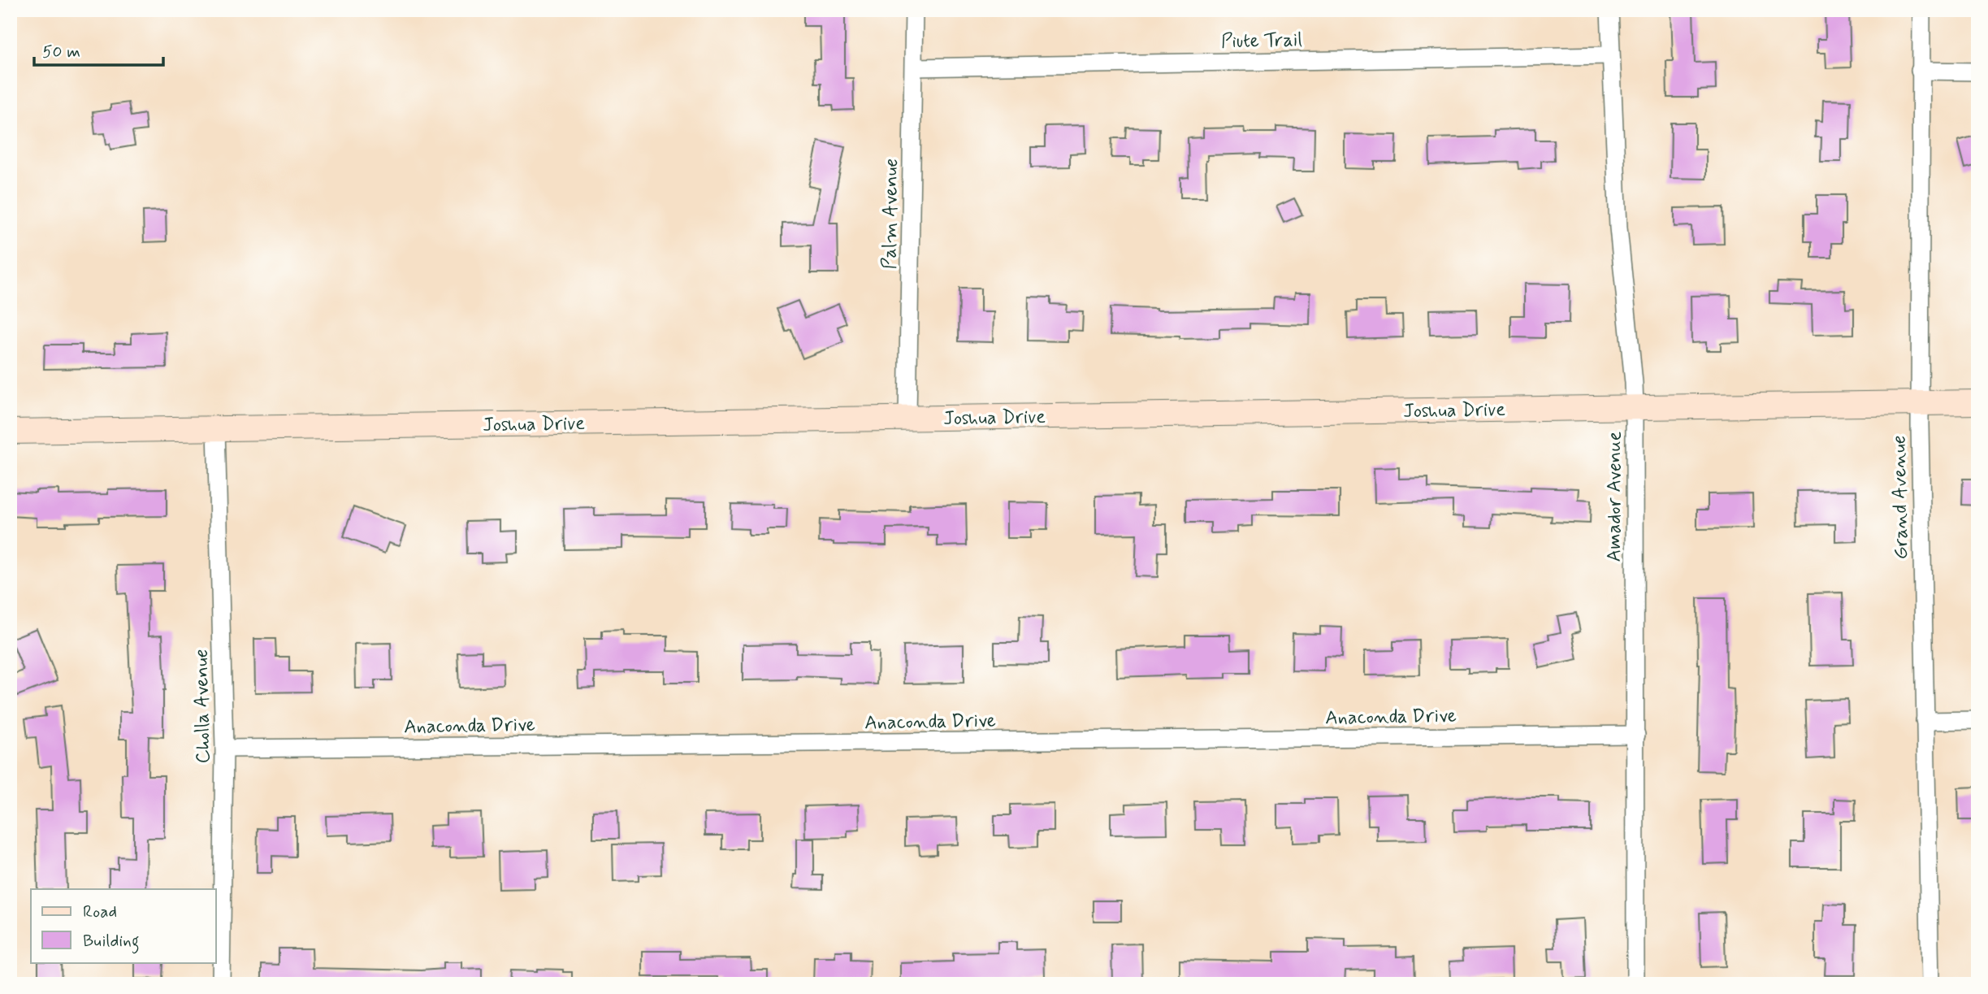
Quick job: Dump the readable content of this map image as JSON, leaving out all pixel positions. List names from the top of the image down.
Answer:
{
  "streets": {
    "street": [
      "Piute Trail",
      "Palm Avenue",
      "Joshua Drive",
      "Amador Avenue",
      "Grand Avenue",
      "Cholla Avenue",
      "Anaconda Drive"
    ]
  },
  "crossings": [
    ["Piute Trail", "Palm Avenue"],
    ["Piute Trail", "Amador Avenue"],
    ["Palm Avenue", "Joshua Drive"],
    ["Joshua Drive", "Amador Avenue"],
    ["Joshua Drive", "Grand Avenue"],
    ["Joshua Drive", "Cholla Avenue"],
    ["Amador Avenue", "Anaconda Drive"],
    ["Cholla Avenue", "Anaconda Drive"]
  ],
  "legend": ["Road", "Building"],
  "scale_bar": "50 m"
}
